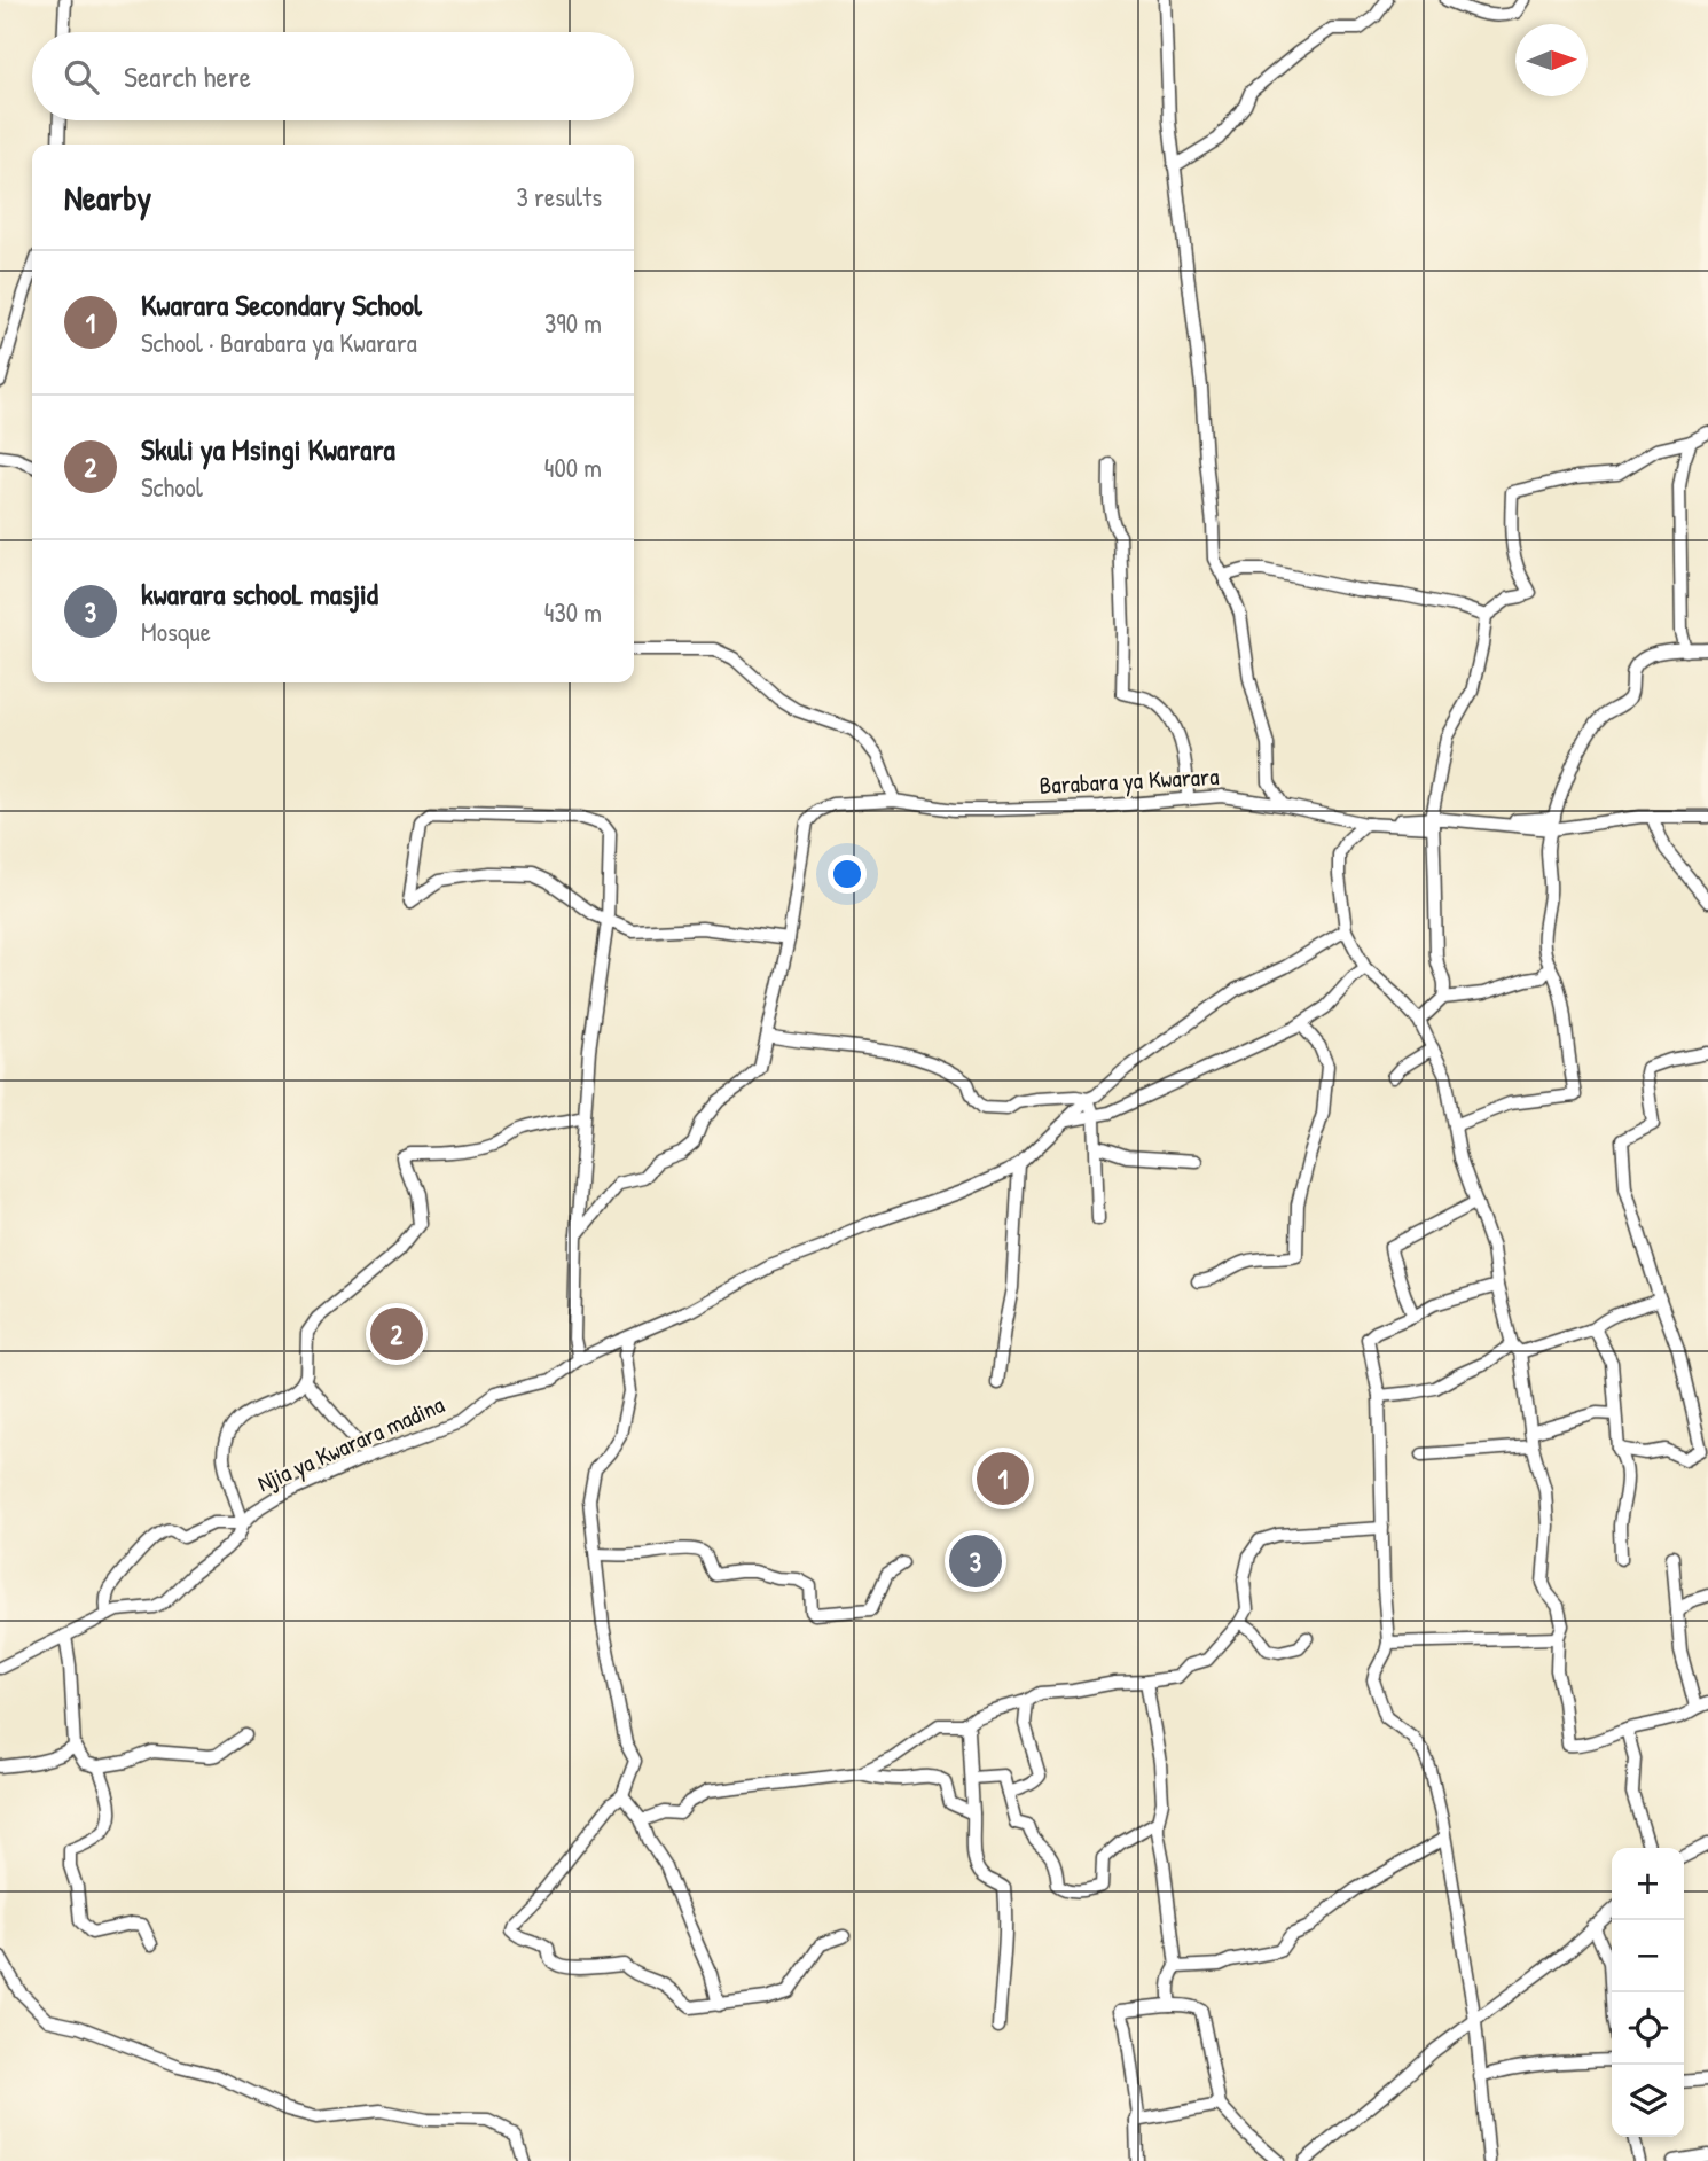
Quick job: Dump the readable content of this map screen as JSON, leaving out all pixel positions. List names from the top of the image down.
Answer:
{
  "streets": {
    "street": ["Barabara ya Kwarara", "Njia ya Kwarara madina"]
  },
  "north": "right",
  "page": {
    "search": "Search here",
    "heading": ["Nearby", "3 results"],
    "list": [
      {
        "mark": "1",
        "name": "Kwarara Secondary School",
        "note": "School · Barabara ya Kwarara",
        "value": "390 m"
      },
      {
        "mark": "2",
        "name": "Skuli ya Msingi Kwarara",
        "note": "School",
        "value": "400 m"
      },
      {
        "mark": "3",
        "name": "kwarara schooL masjid",
        "note": "Mosque",
        "value": "430 m"
      }
    ],
    "pins": ["2", "1", "3"],
    "map_buttons": ["+", "−"]
  }
}
